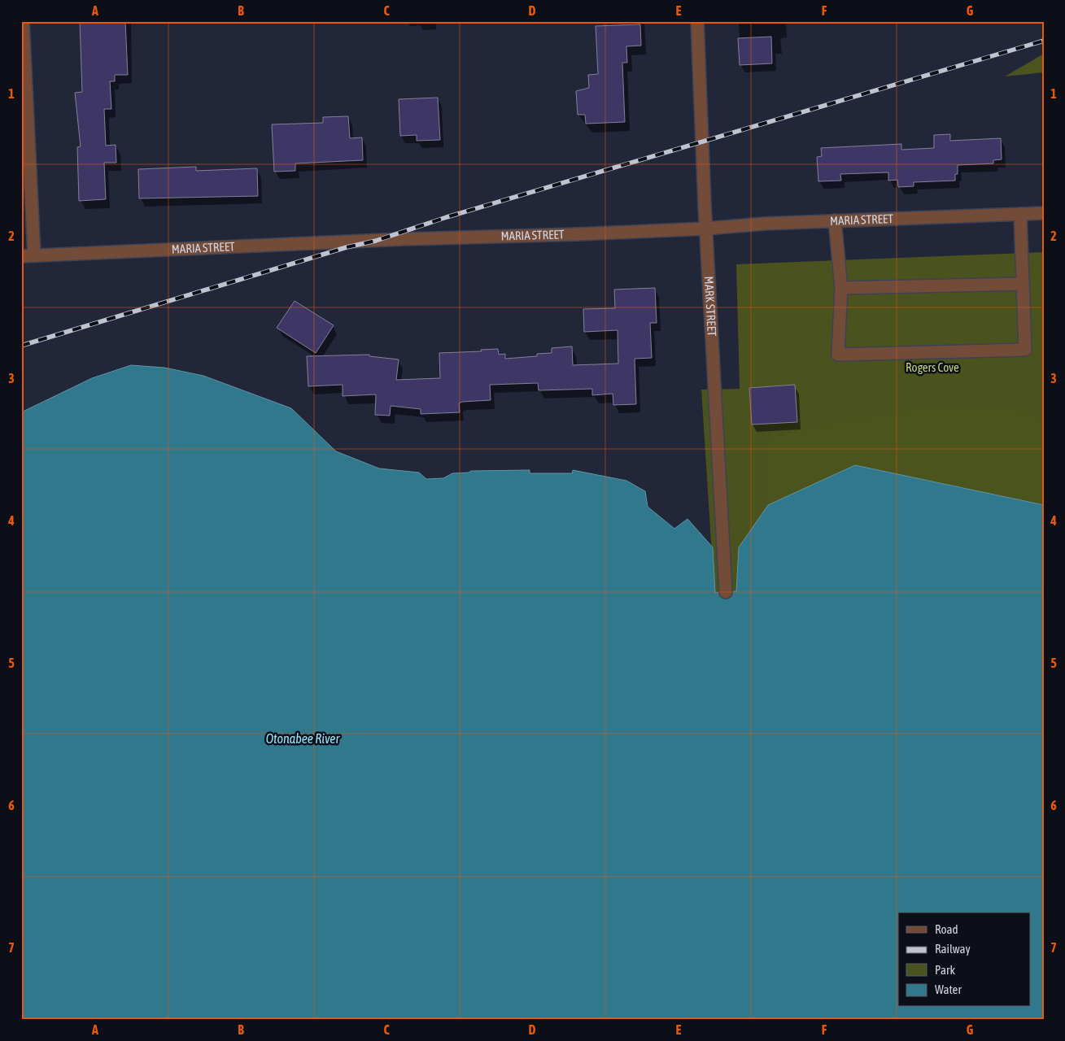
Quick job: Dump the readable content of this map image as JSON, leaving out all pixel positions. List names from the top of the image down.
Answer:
{
  "streets": {
    "street": ["MARIA STREET", "MARK STREET"]
  },
  "crossings": [
    ["MARIA STREET", "MARK STREET"]
  ],
  "water": ["Otonabee River"],
  "parks": ["Rogers Cove"],
  "legend": [
    "Road",
    "Railway",
    "Park",
    "Water"
  ],
  "grid": {
    "columns": [
      "A",
      "B",
      "C",
      "D",
      "E",
      "F",
      "G"
    ],
    "rows": [
      "1",
      "2",
      "3",
      "4",
      "5",
      "6",
      "7"
    ]
  }
}
